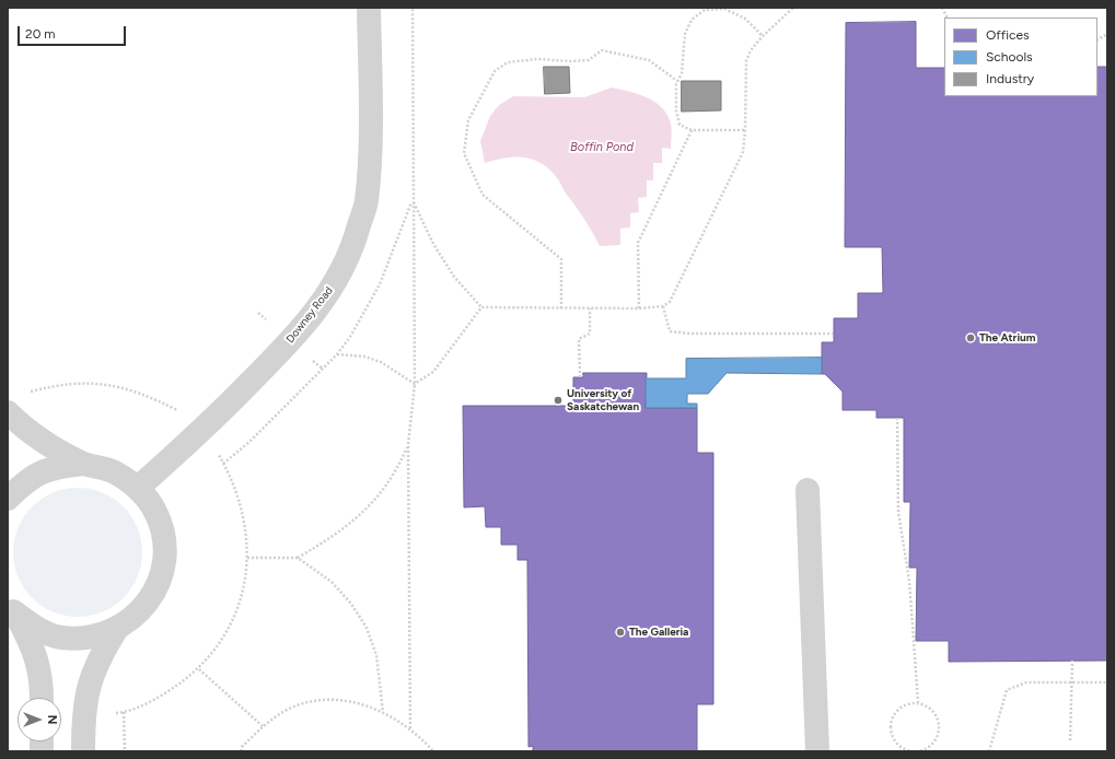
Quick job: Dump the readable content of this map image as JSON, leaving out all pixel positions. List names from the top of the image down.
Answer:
{
  "streets": {
    "street": ["Downey Road"]
  },
  "water": ["Boffin Pond"],
  "places": ["The Atrium", "University of Saskatchewan", "The Galleria"],
  "legend": ["Offices", "Schools", "Industry"],
  "scale_bar": "20 m",
  "north": "right"
}
